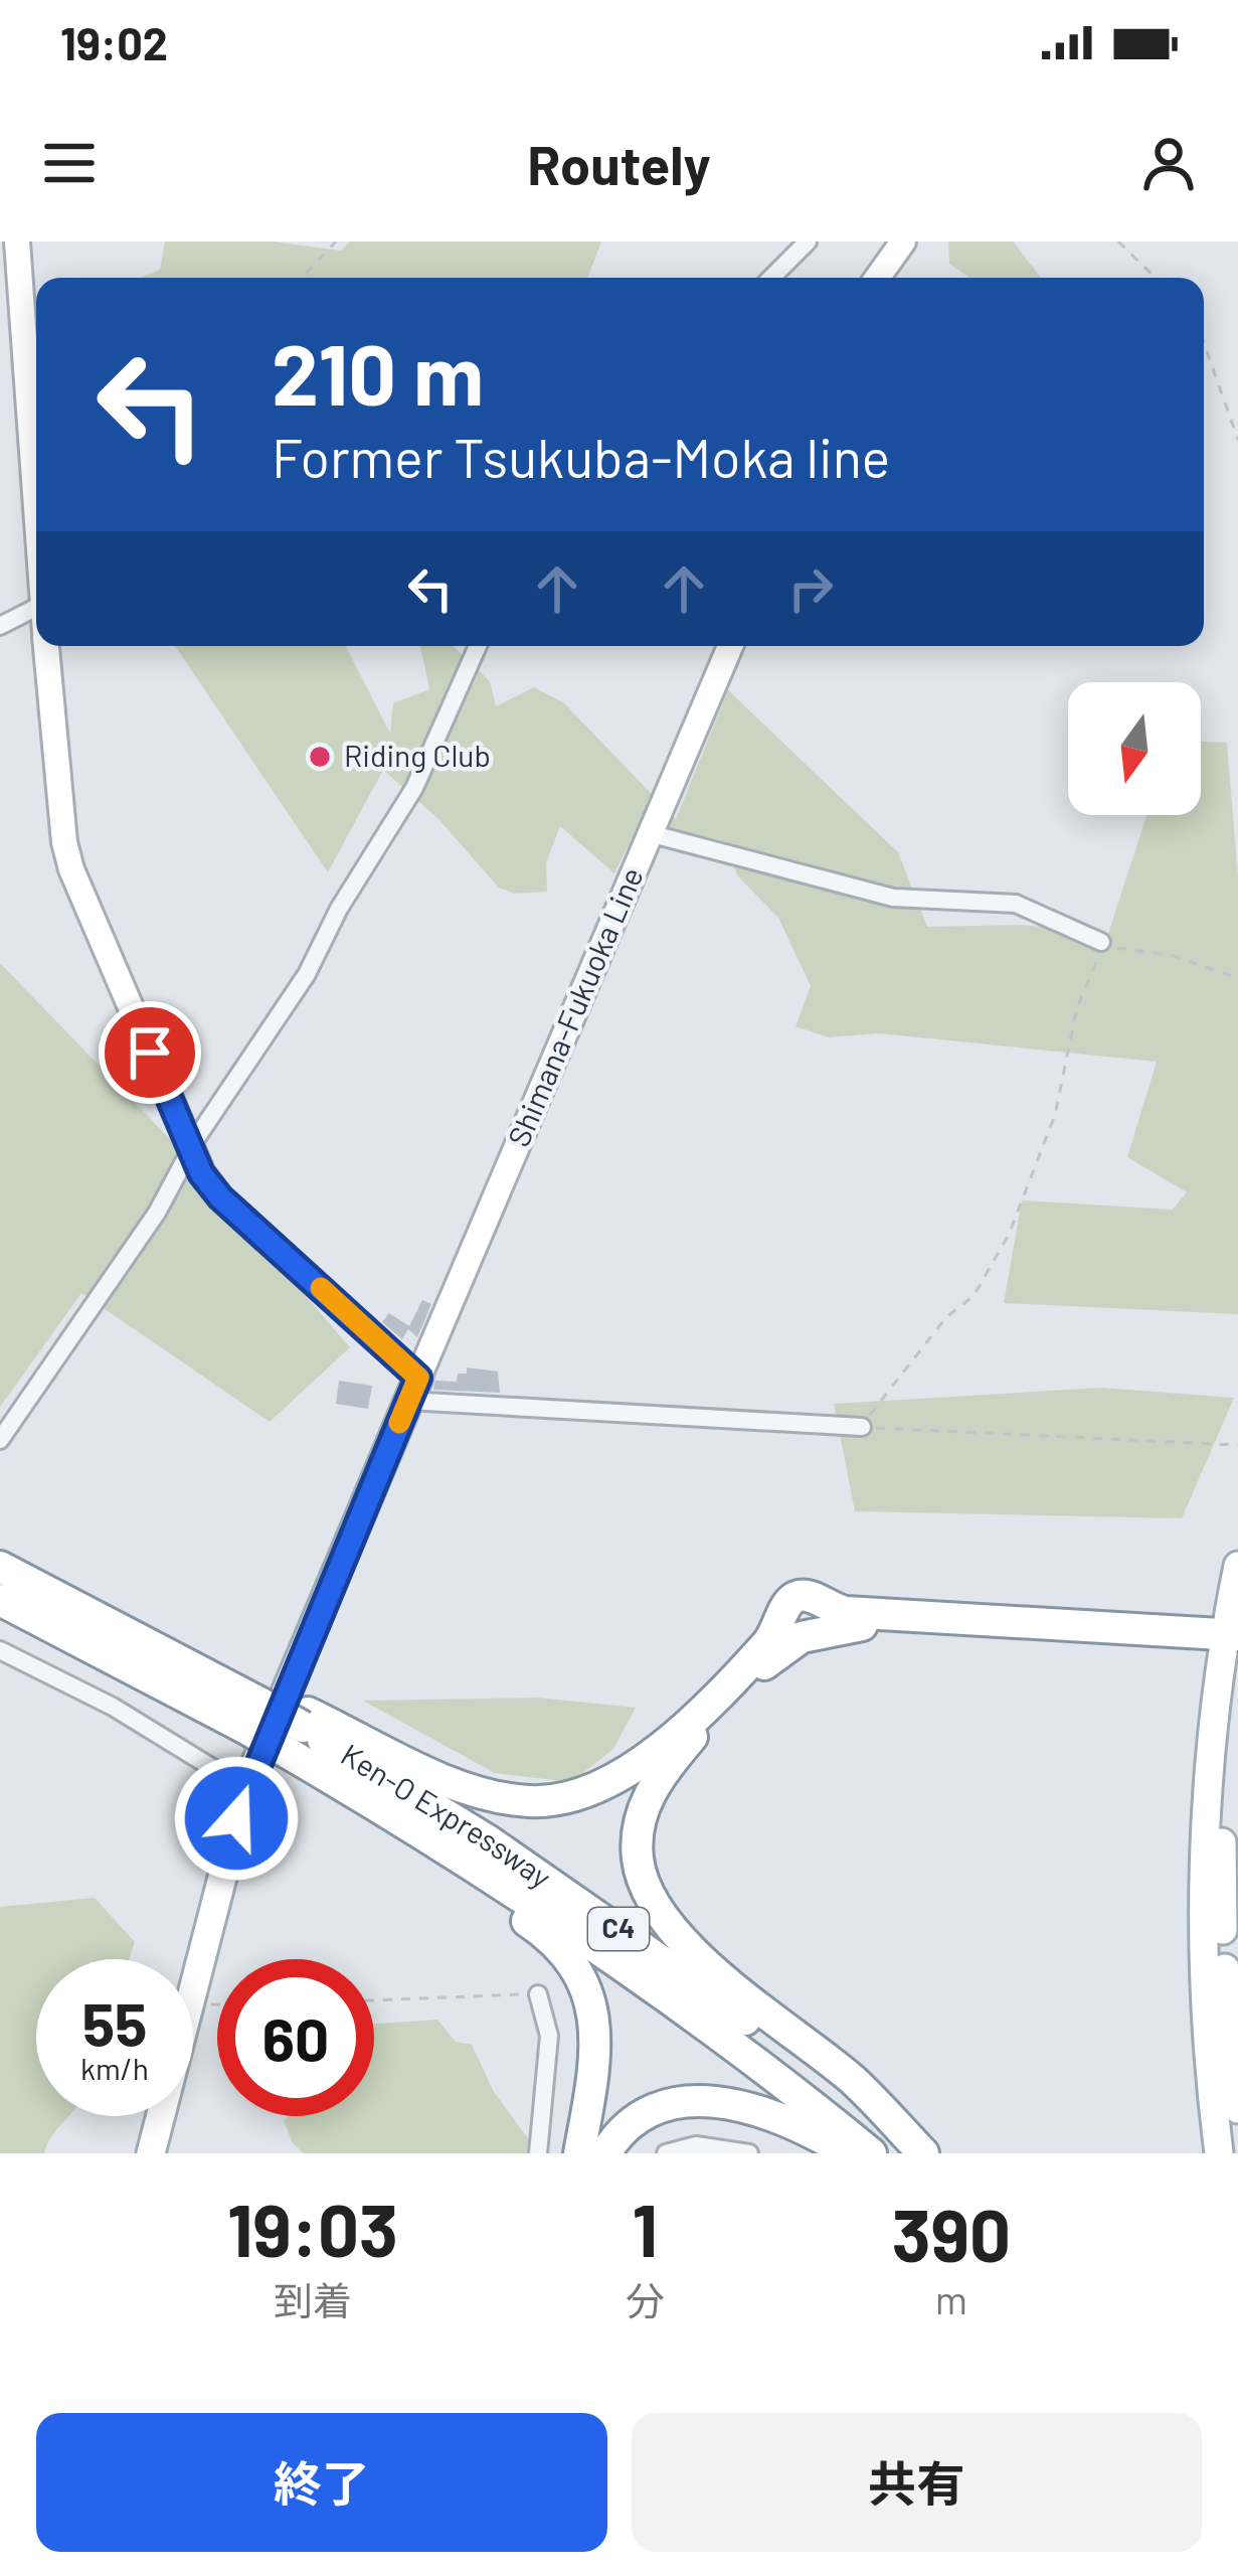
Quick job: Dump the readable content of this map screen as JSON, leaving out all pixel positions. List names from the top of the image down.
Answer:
{
  "streets": {
    "highway": ["Ken-O Expressway", "C4"],
    "street": ["Shimana-Fukuoka Line"]
  },
  "places": ["Riding Club"],
  "north": "bottom",
  "page": {
    "status": "19:02",
    "header": "Routely",
    "turn": ["210 m", "Former Tsukuba-Moka line"],
    "speed": "55 km/h",
    "limit": "60",
    "eta": [
      "19:03",
      "到着",
      "1",
      "分",
      "390",
      "m"
    ],
    "buttons": ["終了", "共有"]
  }
}
